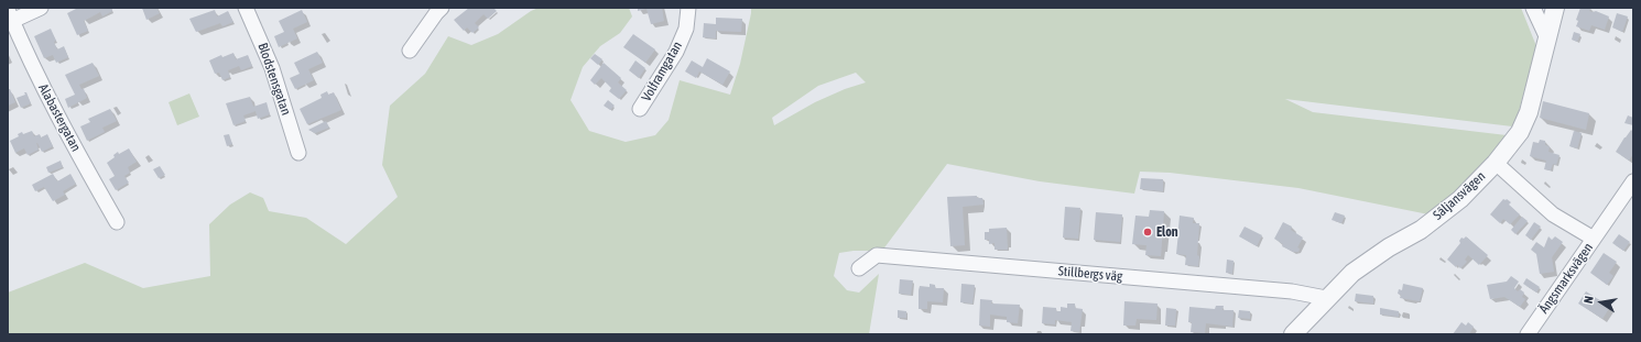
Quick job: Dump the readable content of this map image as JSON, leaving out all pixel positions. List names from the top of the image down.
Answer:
{
  "streets": {
    "street": [
      "Volframgatan",
      "Blodstensgatan",
      "Alabastergatan",
      "Säljansvägen",
      "Stillbergs väg",
      "Ängsmarksvägen"
    ]
  },
  "crossings": [
    ["Säljansvägen", "Stillbergs väg"],
    ["Säljansvägen", "Ängsmarksvägen"]
  ],
  "places": ["Elon"],
  "north": "left"
}
